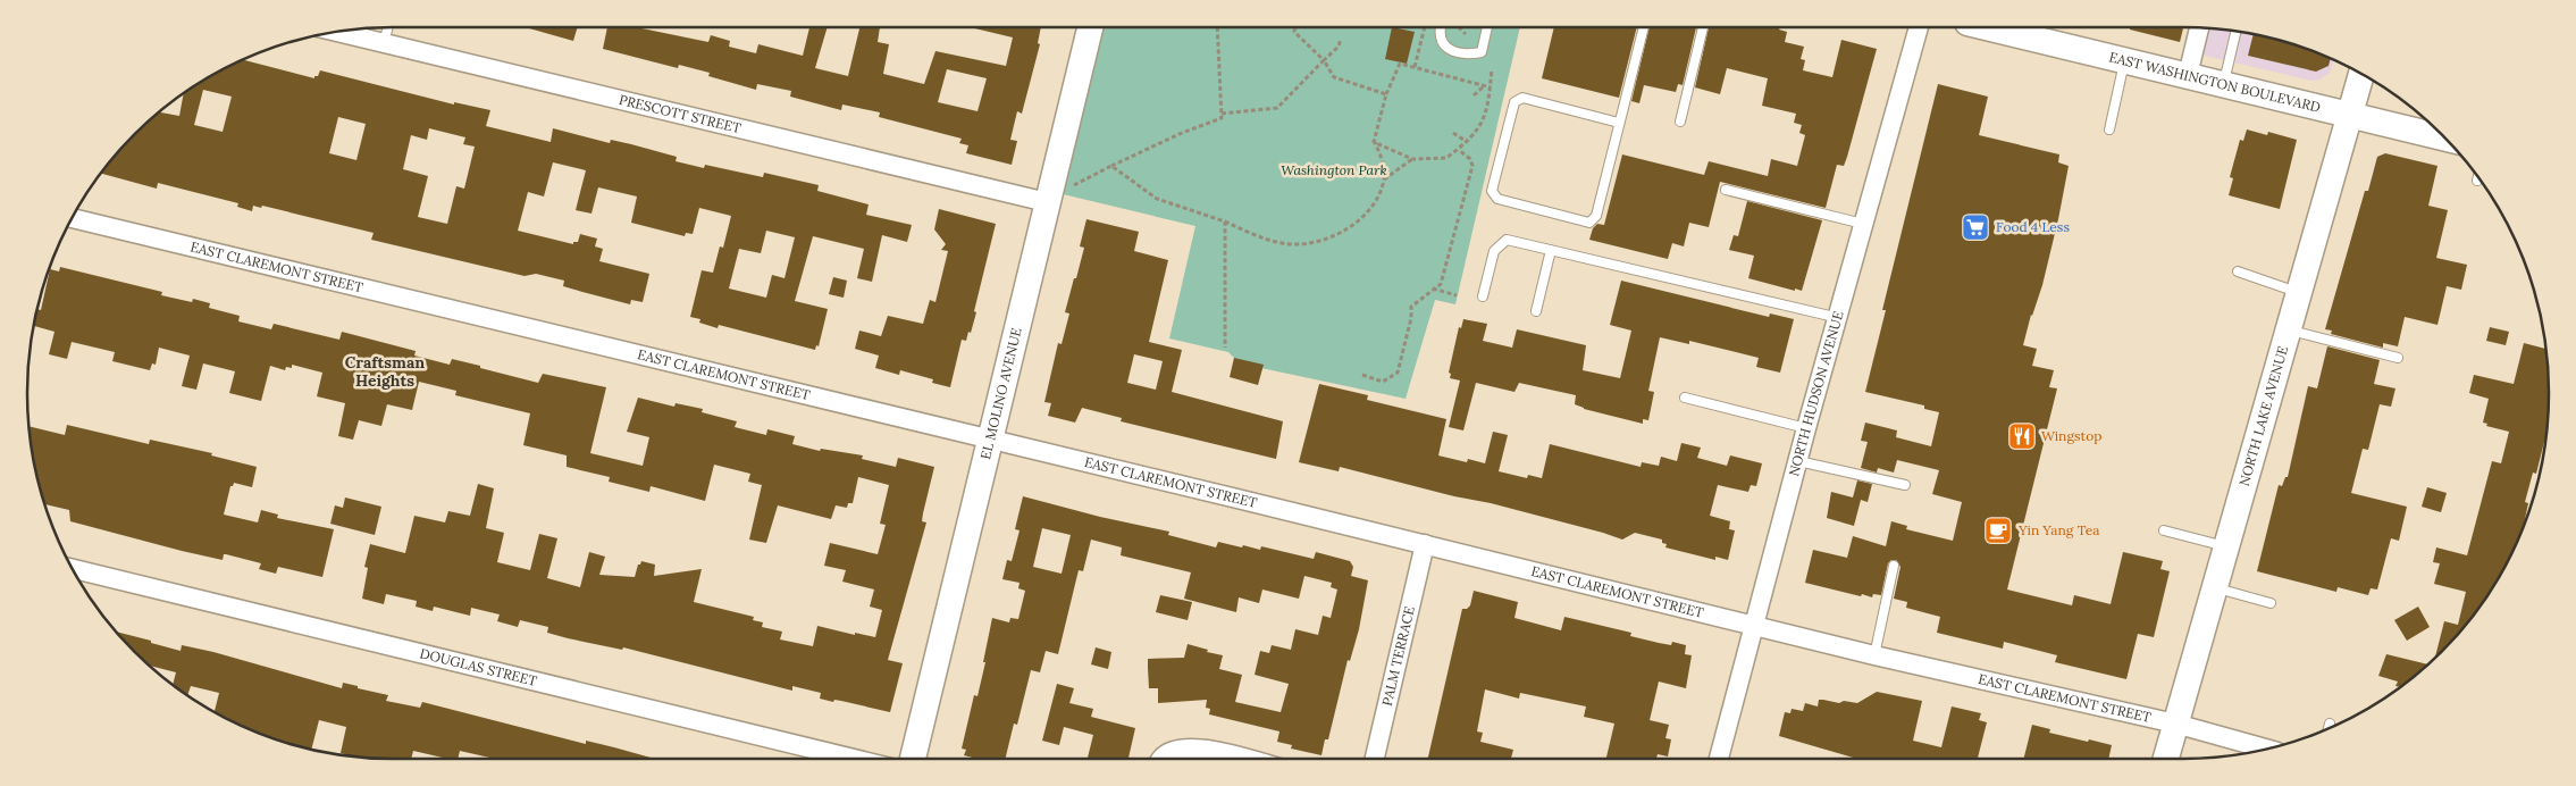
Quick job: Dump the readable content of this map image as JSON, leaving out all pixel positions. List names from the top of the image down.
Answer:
{
  "streets": {
    "main road": ["EAST WASHINGTON BOULEVARD", "EL MOLINO AVENUE", "NORTH LAKE AVENUE"],
    "street": [
      "PRESCOTT STREET",
      "EAST CLAREMONT STREET",
      "NORTH HUDSON AVENUE",
      "PALM TERRACE",
      "DOUGLAS STREET"
    ]
  },
  "crossings": [
    ["EAST WASHINGTON BOULEVARD", "NORTH LAKE AVENUE"],
    ["PRESCOTT STREET", "EL MOLINO AVENUE"],
    ["EAST CLAREMONT STREET", "EL MOLINO AVENUE"],
    ["EAST CLAREMONT STREET", "NORTH HUDSON AVENUE"],
    ["EAST CLAREMONT STREET", "NORTH LAKE AVENUE"],
    ["EAST CLAREMONT STREET", "PALM TERRACE"]
  ],
  "districts": ["Craftsman Heights"],
  "parks": ["Washington Park"],
  "places": {
    "supermarket": ["Food 4 Less"],
    "restaurant": ["Wingstop"],
    "cafe": ["Yin Yang Tea"]
  }
}
